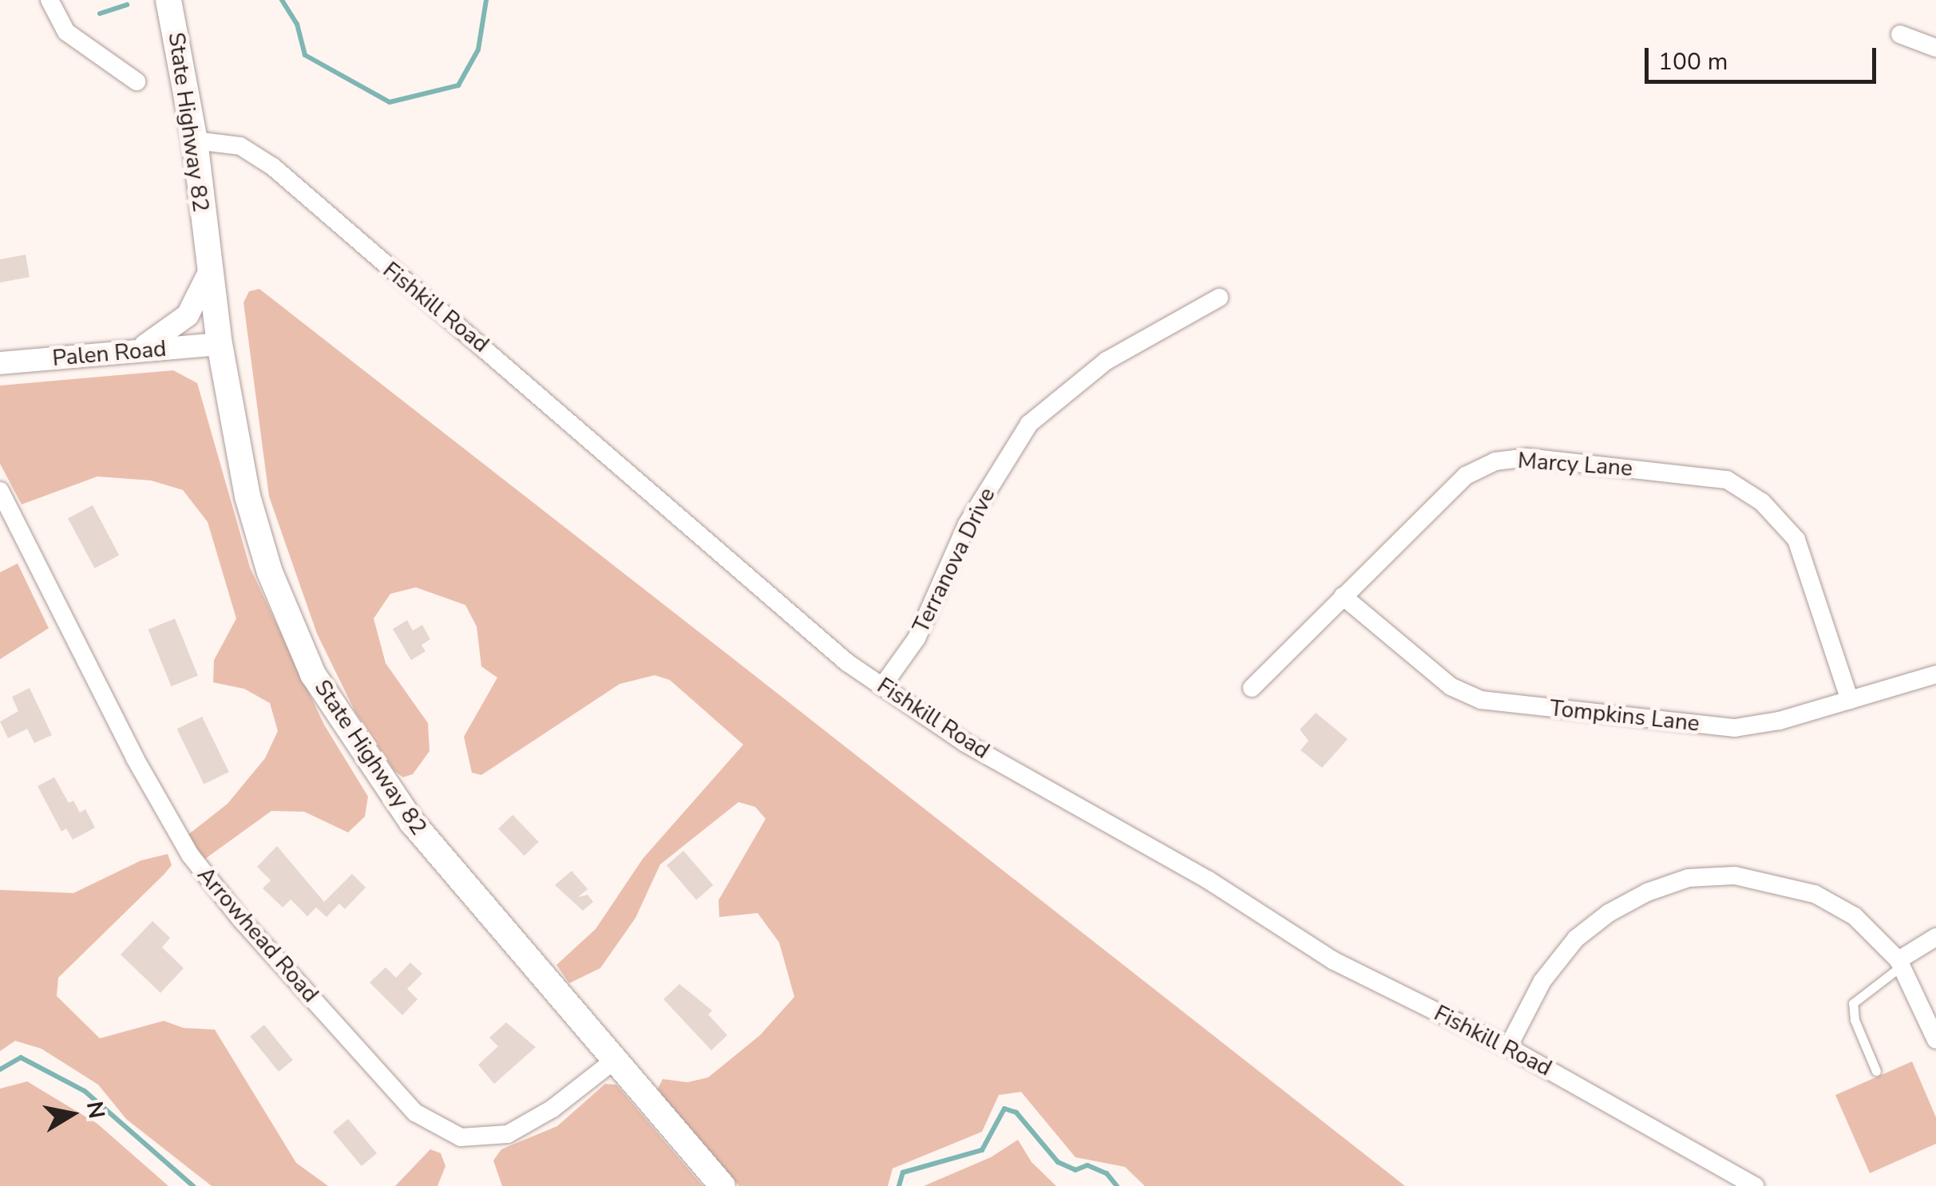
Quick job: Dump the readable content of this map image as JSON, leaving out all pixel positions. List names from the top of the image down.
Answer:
{
  "streets": {
    "main road": ["State Highway 82"],
    "street": [
      "Fishkill Road",
      "Palen Road",
      "Marcy Lane",
      "Terranova Drive",
      "Tompkins Lane",
      "Arrowhead Road"
    ]
  },
  "crossings": [
    ["State Highway 82", "Fishkill Road"],
    ["State Highway 82", "Palen Road"],
    ["State Highway 82", "Arrowhead Road"],
    ["Fishkill Road", "Terranova Drive"],
    ["Marcy Lane", "Tompkins Lane"]
  ],
  "scale_bar": "100 m",
  "north": "right"
}
